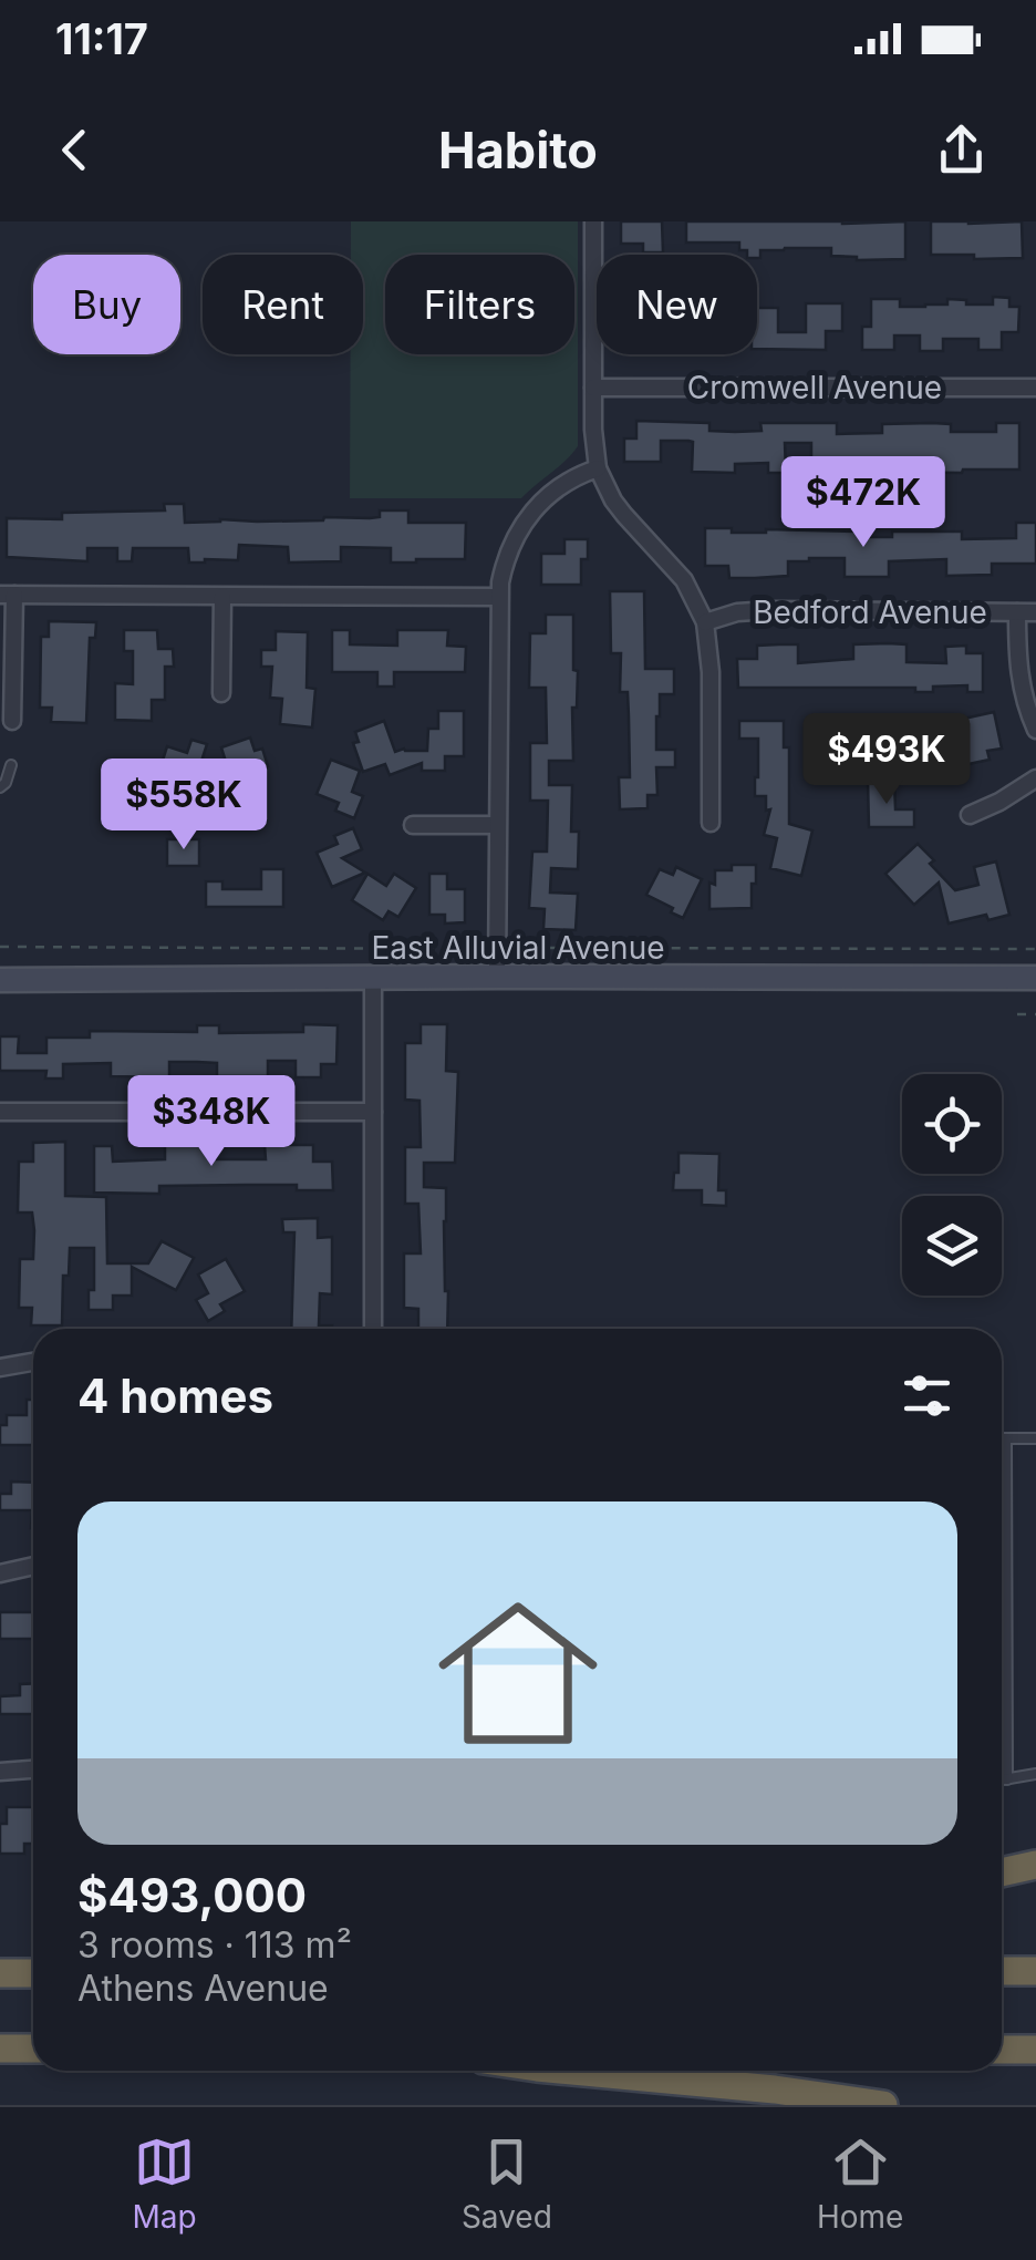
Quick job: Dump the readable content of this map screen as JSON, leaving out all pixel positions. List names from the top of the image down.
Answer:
{
  "streets": {
    "street": ["Cromwell Avenue", "Bedford Avenue", "East Alluvial Avenue"]
  },
  "page": {
    "status": "11:17",
    "header": "Habito",
    "chip": [
      "Buy",
      "Rent",
      "Filters",
      "New"
    ],
    "price": [
      "$472K",
      "$493K",
      "$558K",
      "$348K"
    ],
    "heading": "4 homes",
    "list": [
      {
        "name": "$493,000",
        "note": "3 rooms · 113 m² · Athens Avenue"
      }
    ],
    "tabs": ["Map", "Saved", "Home"]
  }
}
